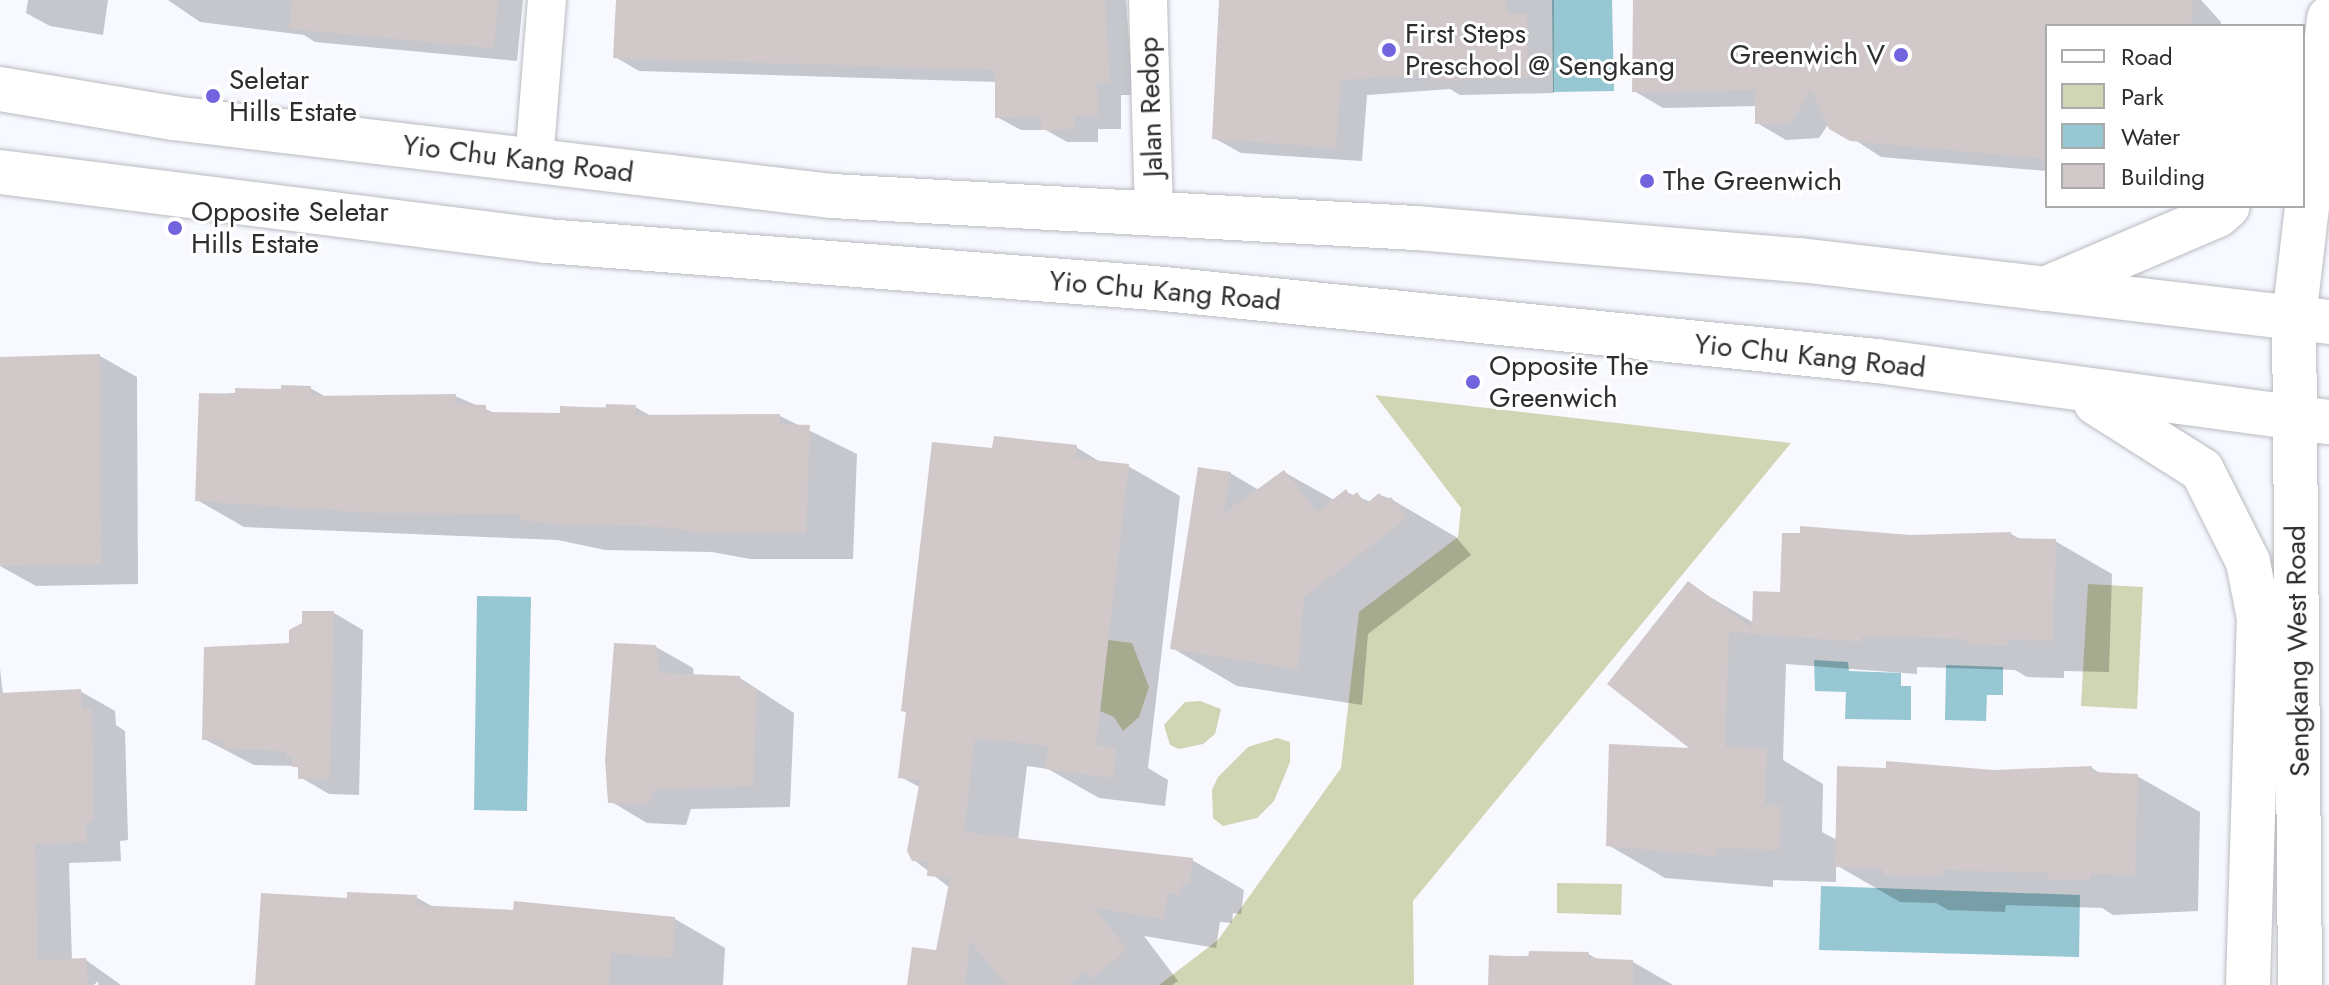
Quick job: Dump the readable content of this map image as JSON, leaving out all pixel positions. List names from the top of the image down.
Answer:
{
  "streets": {
    "main road": ["Yio Chu Kang Road", "Sengkang West Road"],
    "street": ["Jalan Redop"]
  },
  "crossings": [
    ["Jalan Redop", "Yio Chu Kang Road"],
    ["Yio Chu Kang Road", "Sengkang West Road"]
  ],
  "places": [
    "First Steps Preschool @ Sengkang",
    "Greenwich V",
    "Seletar Hills Estate",
    "The Greenwich",
    "Opposite Seletar Hills Estate",
    "Opposite The Greenwich"
  ],
  "legend": [
    "Road",
    "Park",
    "Water",
    "Building"
  ]
}
